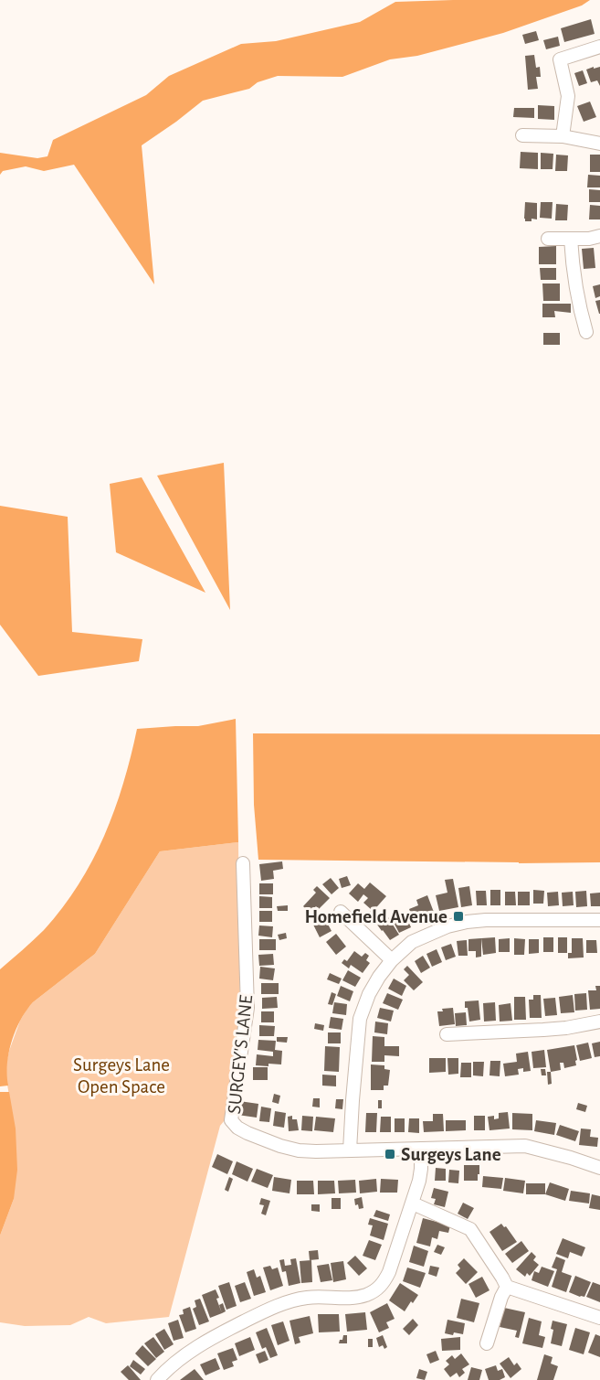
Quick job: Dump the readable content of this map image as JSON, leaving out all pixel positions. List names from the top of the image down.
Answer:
{
  "streets": {
    "street": ["SURGEY'S LANE"]
  },
  "parks": ["Surgeys Lane Open Space"],
  "places": {
    "transit": ["Homefield Avenue", "Surgeys Lane"]
  }
}
